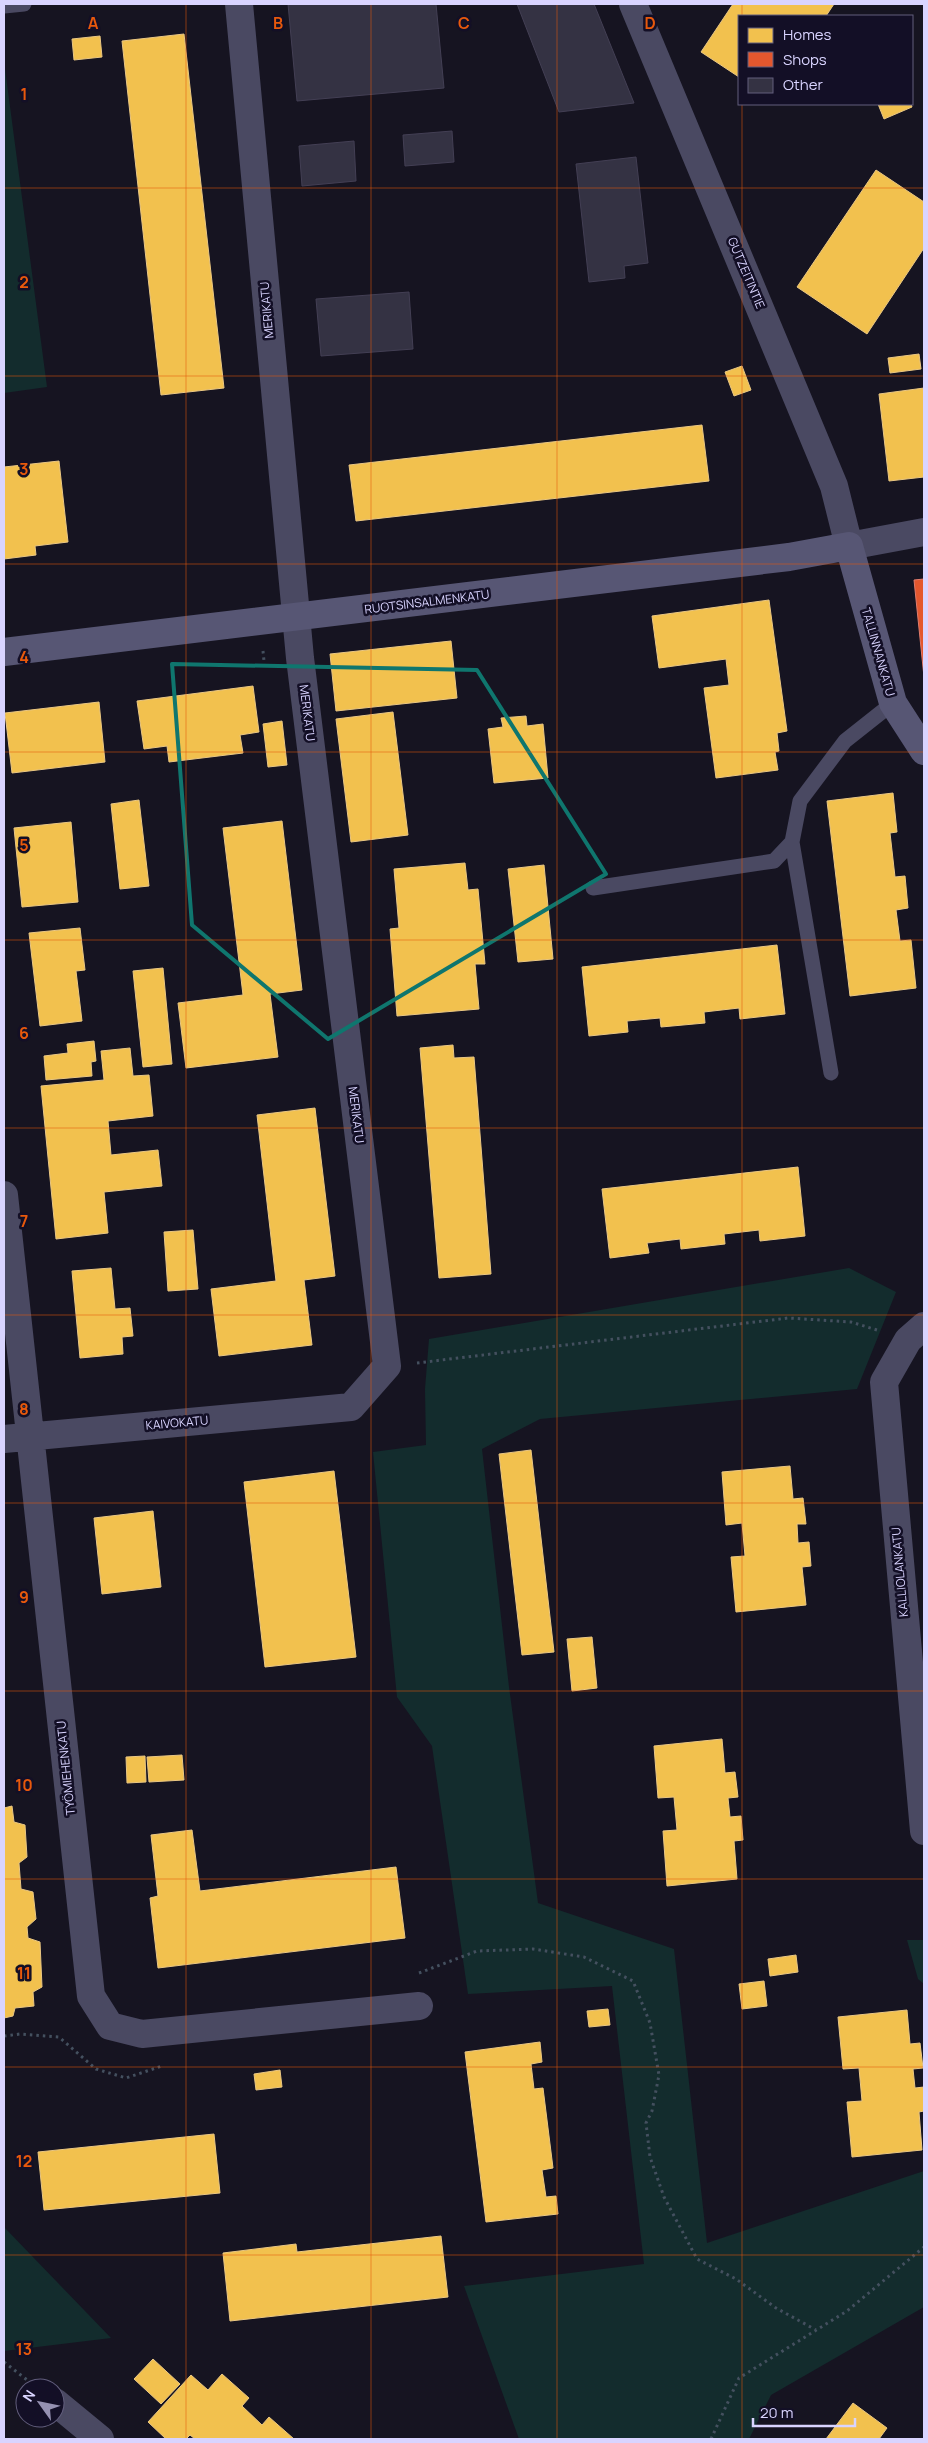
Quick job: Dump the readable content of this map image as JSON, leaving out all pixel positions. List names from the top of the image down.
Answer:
{
  "streets": {
    "street": [
      "GUTZEITINTIE",
      "MERIKATU",
      "RUOTSINSALMENKATU",
      "TALLINNANKATU",
      "KAIVOKATU",
      "KALLIOLANKATU",
      "TYÖMIEHENKATU"
    ]
  },
  "crossings": [
    ["GUTZEITINTIE", "RUOTSINSALMENKATU"],
    ["GUTZEITINTIE", "TALLINNANKATU"],
    ["MERIKATU", "RUOTSINSALMENKATU"],
    ["MERIKATU", "KAIVOKATU"],
    ["RUOTSINSALMENKATU", "TALLINNANKATU"],
    ["KAIVOKATU", "TYÖMIEHENKATU"]
  ],
  "legend": ["Homes", "Shops", "Other"],
  "scale_bar": "20 m",
  "north": "top left",
  "grid": {
    "columns": [
      "A",
      "B",
      "C",
      "D"
    ],
    "rows": [
      "1",
      "2",
      "3",
      "4",
      "5",
      "6",
      "7",
      "8",
      "9",
      "10",
      "11",
      "12",
      "13"
    ]
  }
}
